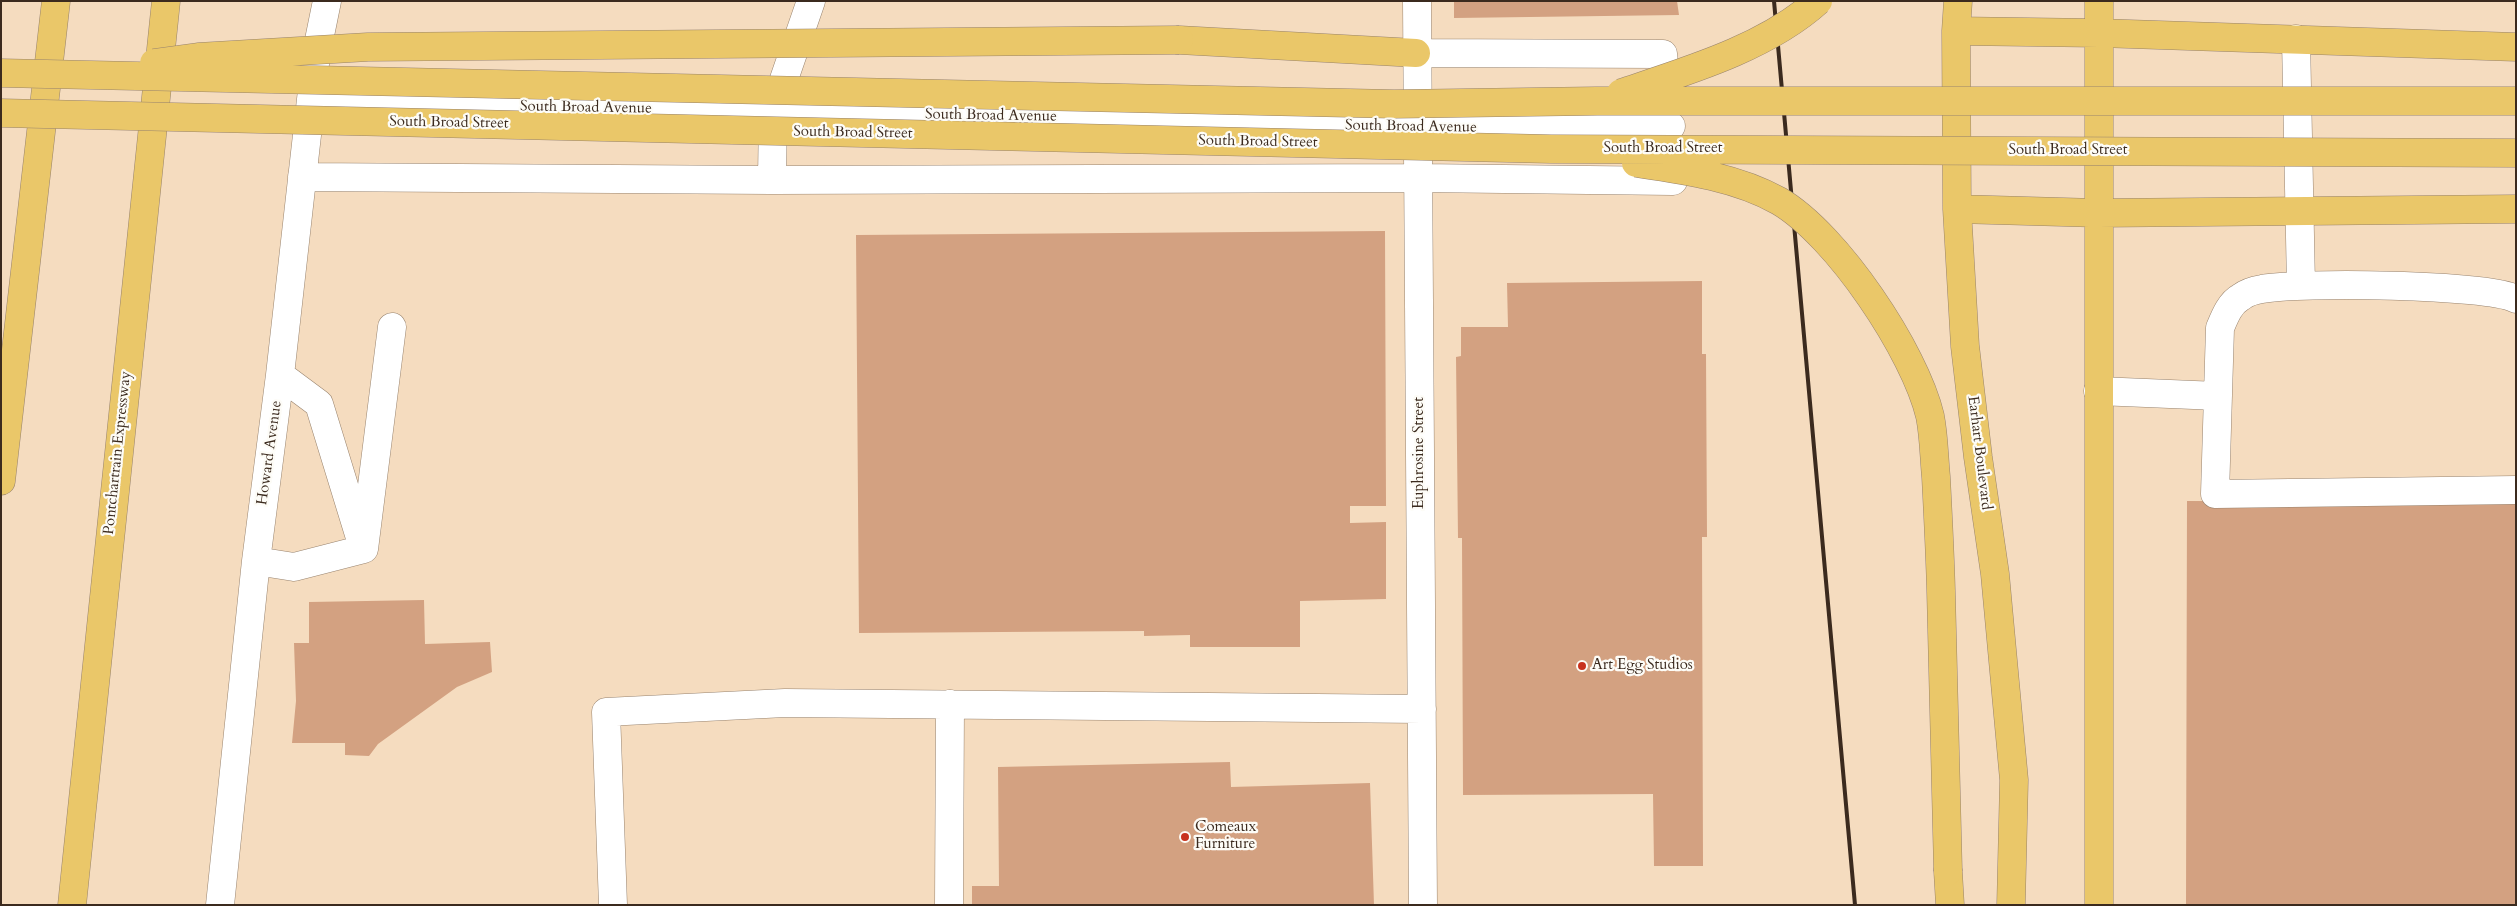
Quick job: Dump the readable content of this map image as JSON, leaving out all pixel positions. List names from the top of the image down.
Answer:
{
  "streets": {
    "main road": ["South Broad Street", "Pontchartrain Expressway", "Earhart Boulevard"],
    "street": ["South Broad Avenue", "Howard Avenue", "Euphrosine Street"]
  },
  "crossings": [
    ["South Broad Avenue", "Howard Avenue"],
    ["South Broad Avenue", "Euphrosine Street"]
  ],
  "places": ["Art Egg Studios", "Comeaux Furniture"]
}
